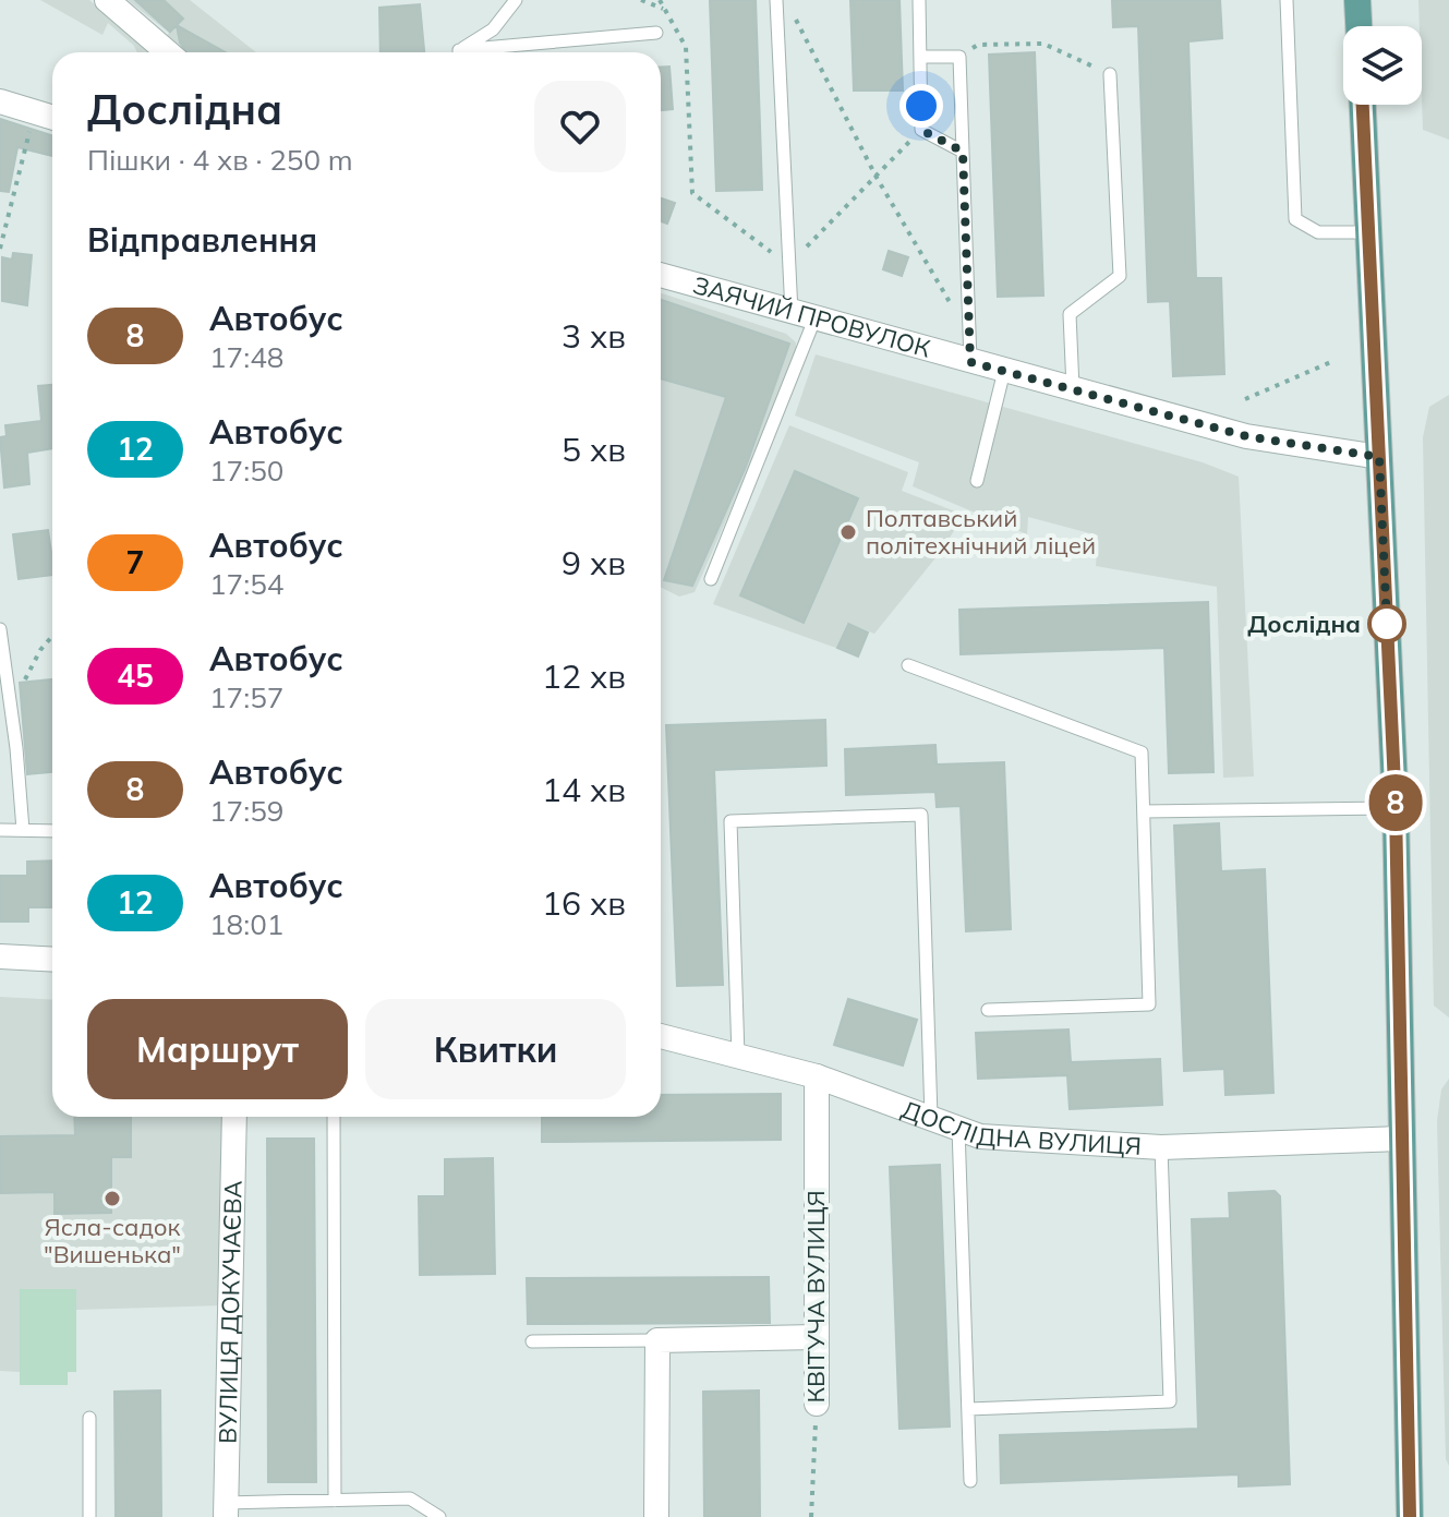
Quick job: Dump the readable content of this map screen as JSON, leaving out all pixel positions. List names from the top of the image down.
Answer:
{
  "streets": {
    "street": [
      "ЗАЯЧИЙ ПРОВУЛОК",
      "ДОСЛІДНА ВУЛИЦЯ",
      "КВІТУЧА ВУЛИЦЯ",
      "ВУЛИЦЯ ДОКУЧАЄВА"
    ]
  },
  "crossings": [
    ["ДОСЛІДНА ВУЛИЦЯ", "КВІТУЧА ВУЛИЦЯ"]
  ],
  "places": ["Полтавський політехнічний ліцей", "Дослідна", "Ясла-садок \"Вишенька\""],
  "lines": ["bus line 8"],
  "page": {
    "on_map": "8",
    "heading": [
      ["Дослідна", "Пішки · 4 хв · 250 m"],
      "Відправлення"
    ],
    "list": [
      {
        "mark": "8",
        "name": "Автобус",
        "note": "17:48",
        "value": "3 хв"
      },
      {
        "mark": "12",
        "name": "Автобус",
        "note": "17:50",
        "value": "5 хв"
      },
      {
        "mark": "7",
        "name": "Автобус",
        "note": "17:54",
        "value": "9 хв"
      },
      {
        "mark": "45",
        "name": "Автобус",
        "note": "17:57",
        "value": "12 хв"
      },
      {
        "mark": "8",
        "name": "Автобус",
        "note": "17:59",
        "value": "14 хв"
      },
      {
        "mark": "12",
        "name": "Автобус",
        "note": "18:01",
        "value": "16 хв"
      }
    ],
    "buttons": ["Маршрут", "Квитки"]
  }
}
